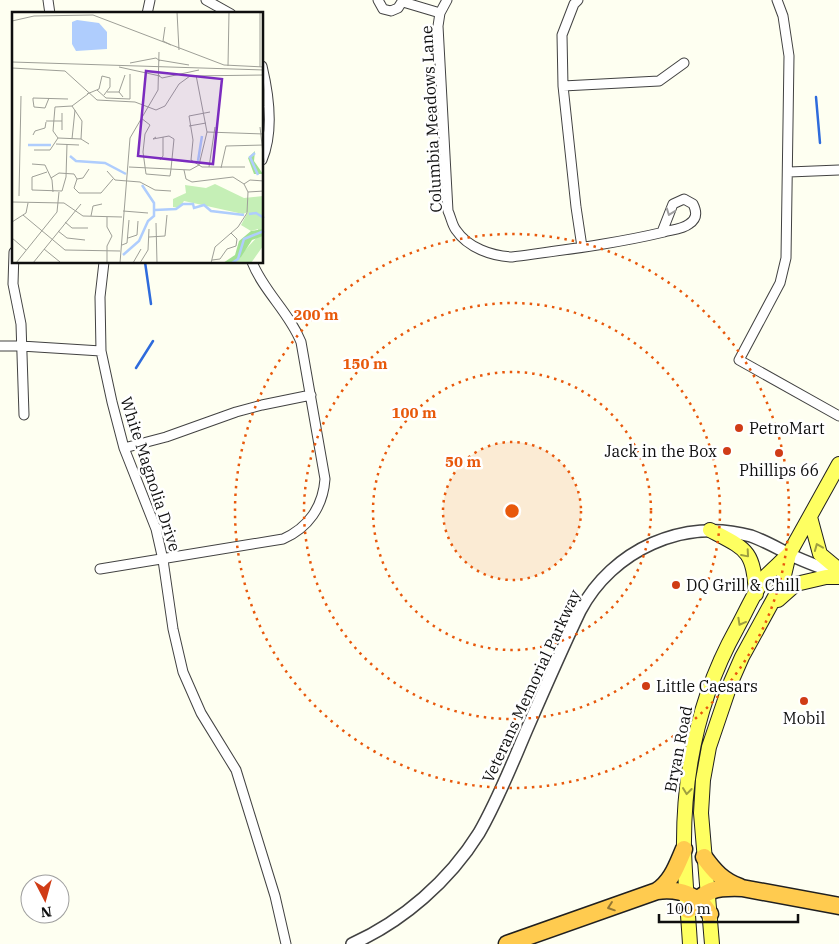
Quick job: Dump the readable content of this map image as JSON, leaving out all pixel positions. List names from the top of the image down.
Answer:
{
  "streets": {
    "main road": ["Bryan Road"],
    "street": ["Columbia Meadows Lane", "White Magnolia Drive", "Veterans Memorial Parkway"]
  },
  "crossings": [
    ["Veterans Memorial Parkway", "Bryan Road"]
  ],
  "places": [
    "PetroMart",
    "Jack in the Box",
    "Phillips 66",
    "DQ Grill & Chill",
    "Little Caesars",
    "Mobil"
  ],
  "scale_bar": "100 m",
  "north": "bottom",
  "rings": [
    "200 m",
    "150 m",
    "100 m",
    "50 m"
  ]
}
